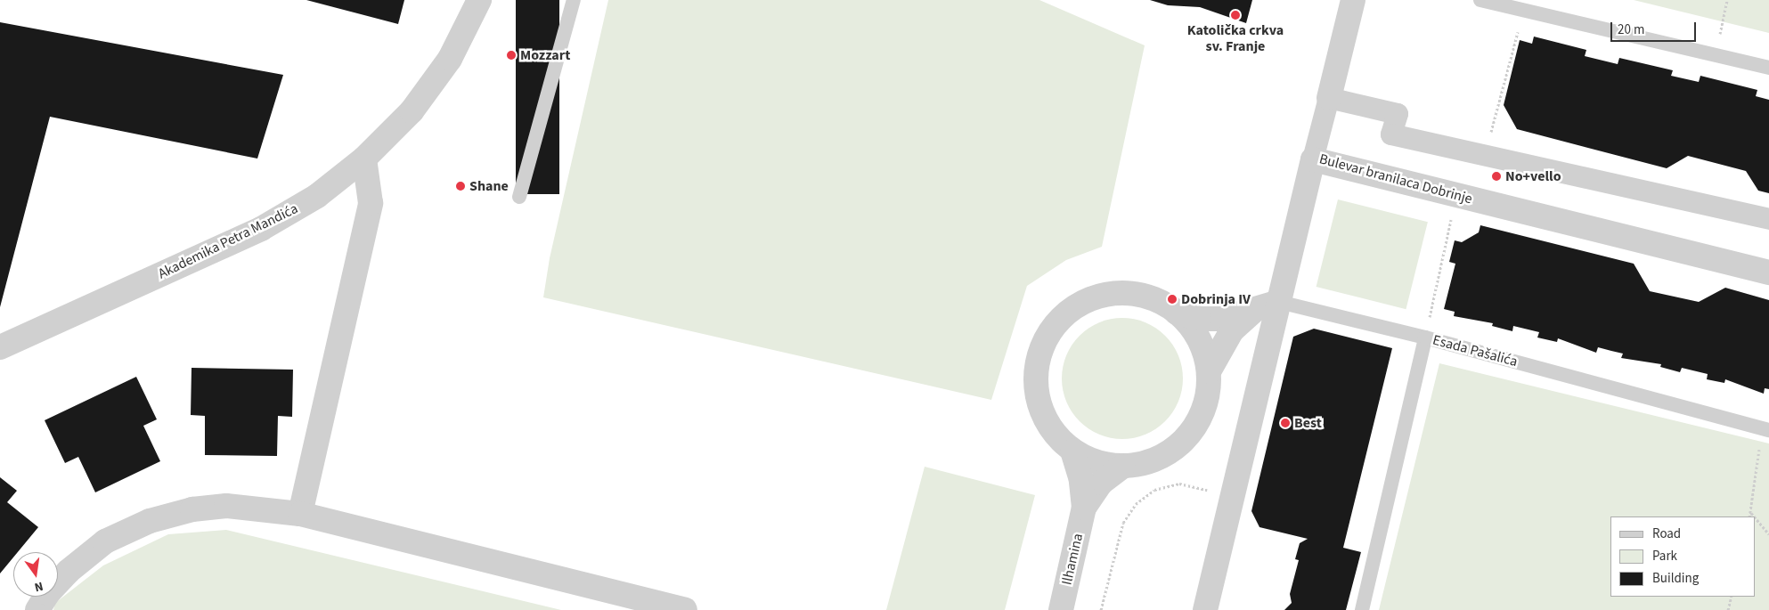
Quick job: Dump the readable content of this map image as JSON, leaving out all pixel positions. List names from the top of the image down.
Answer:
{
  "streets": {
    "street": ["Bulevar branilaca Dobrinje", "Akademika Petra Mandića", "Ilhamina"],
    "lane": ["Esada Pašalića"]
  },
  "places": [
    "Katolička crkva sv. Franje",
    "Mozzart",
    "No+vello",
    "Shane",
    "Dobrinja IV",
    "Best"
  ],
  "legend": ["Road", "Park", "Building"],
  "scale_bar": "20 m",
  "north": "bottom"
}
